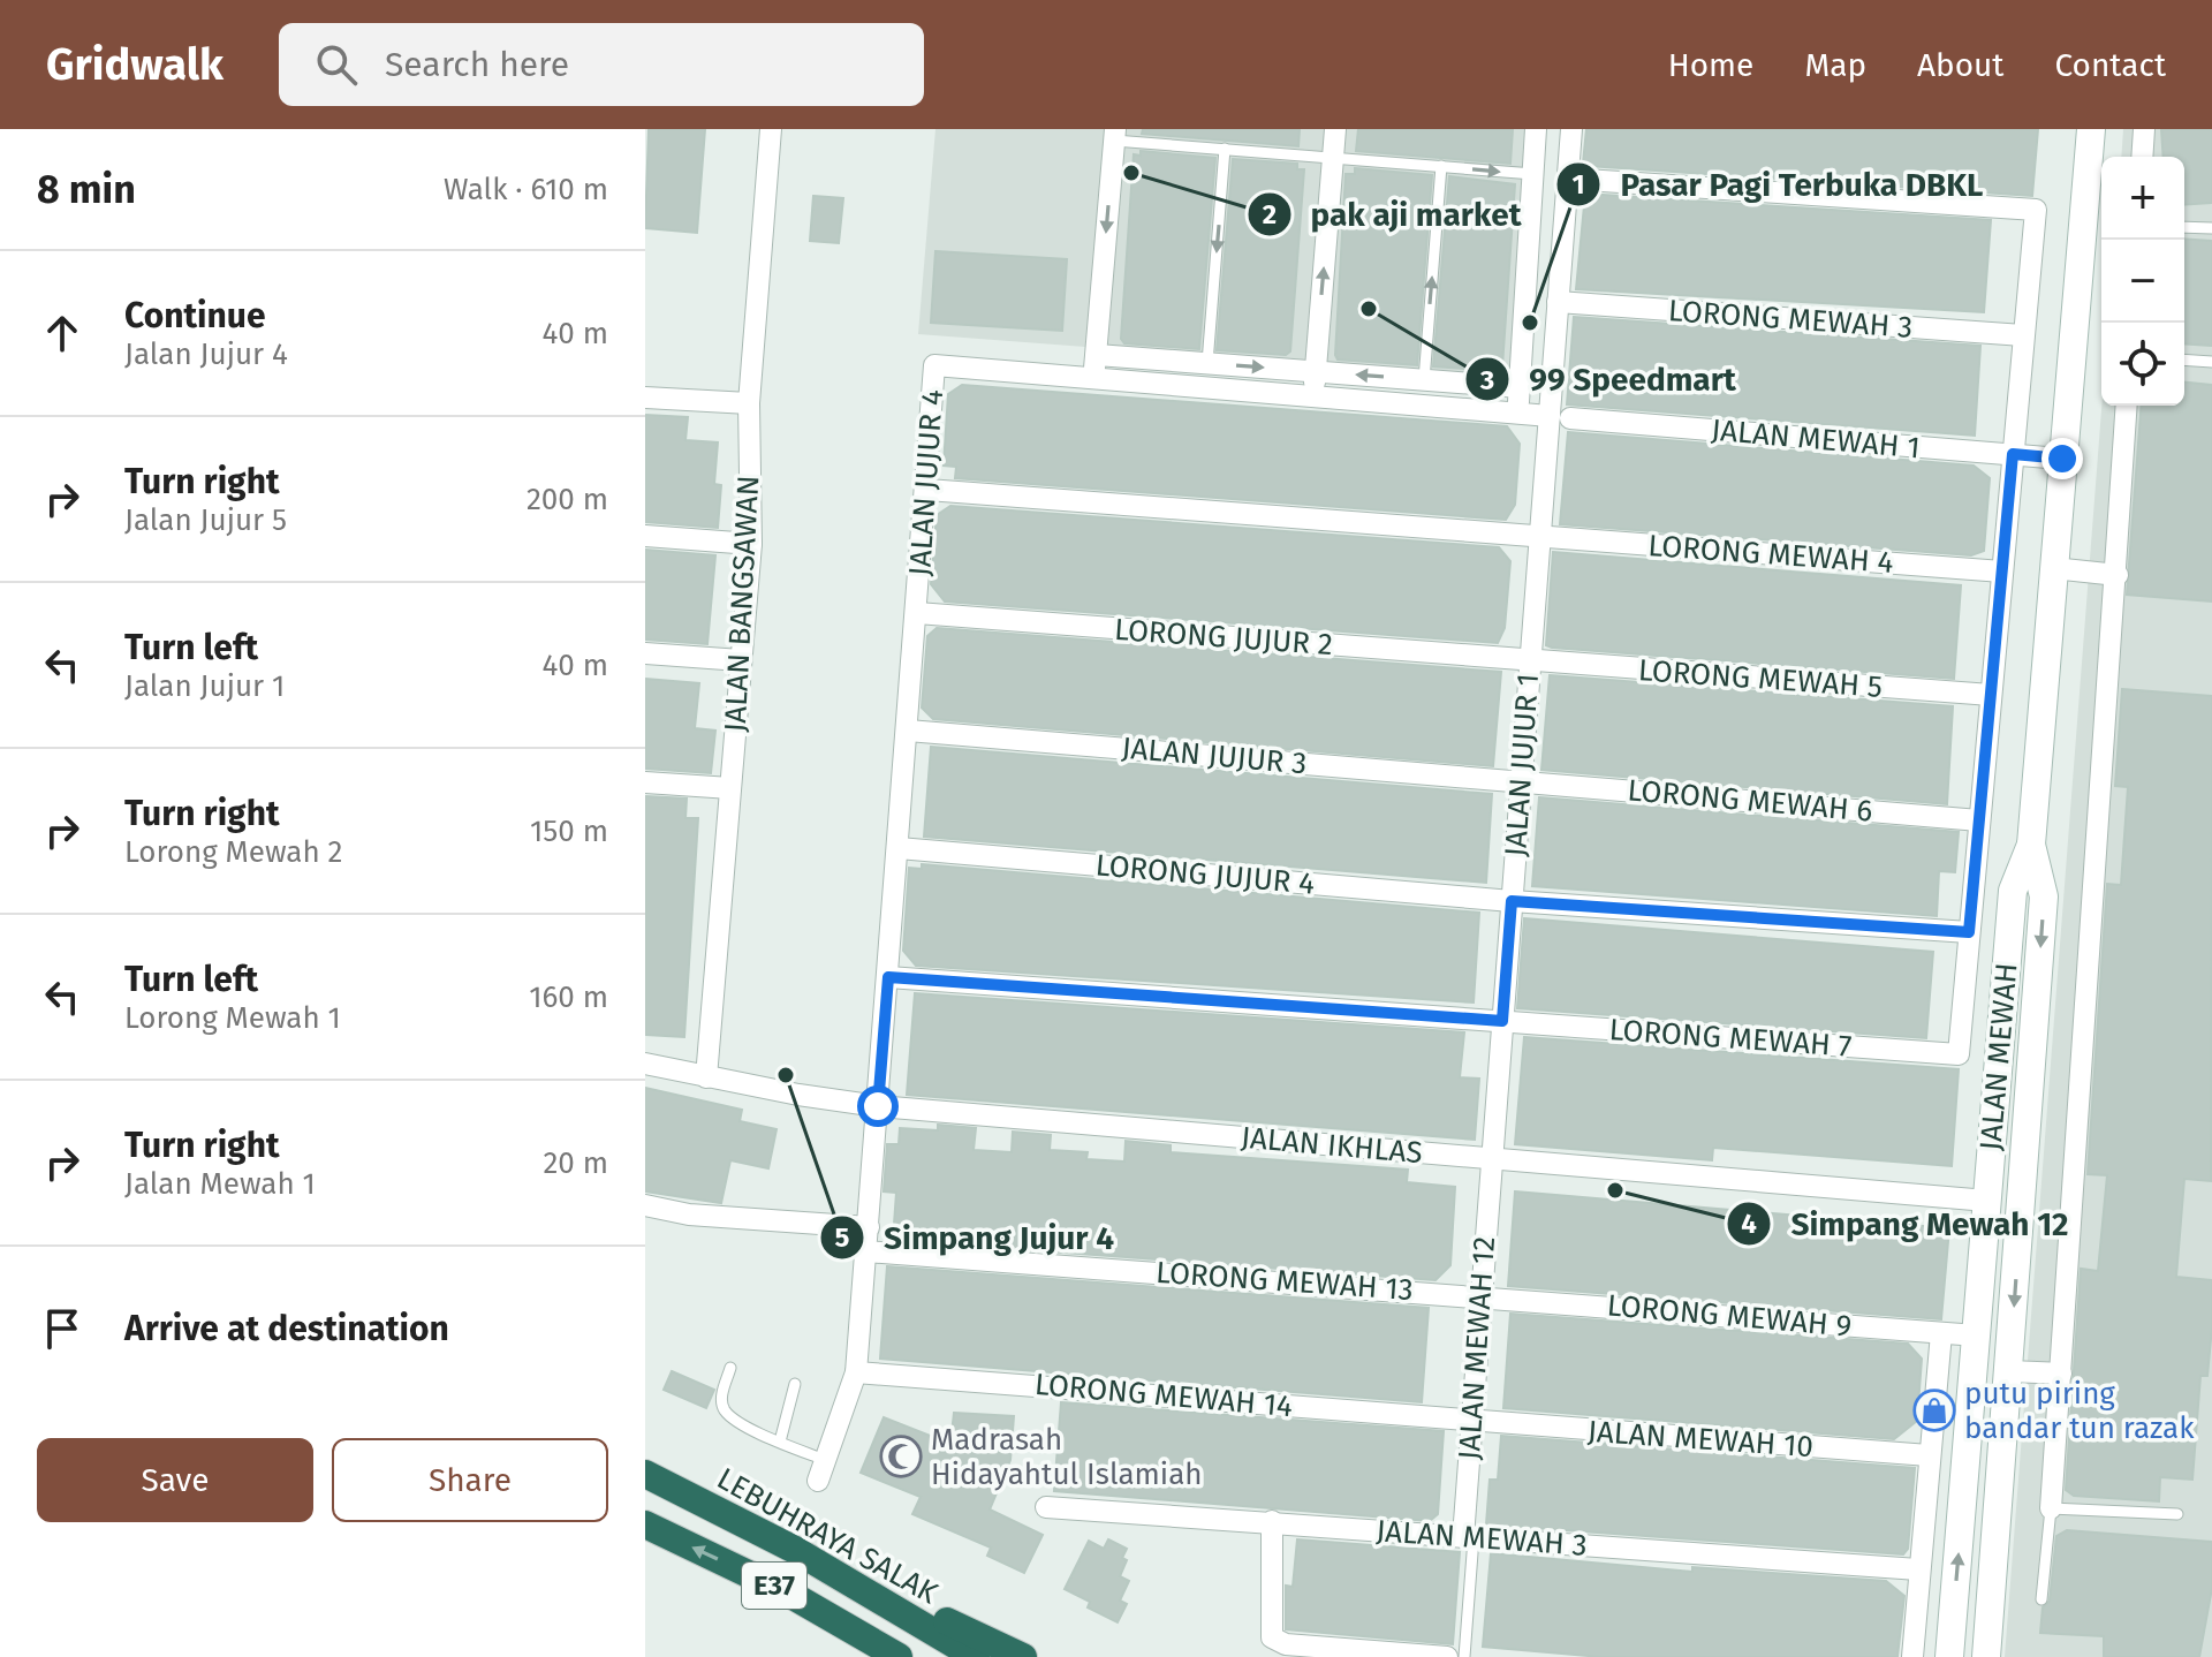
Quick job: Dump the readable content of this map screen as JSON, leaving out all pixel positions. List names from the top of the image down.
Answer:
{
  "streets": {
    "highway": ["LEBUHRAYA SALAK", "E37"],
    "street": [
      "LORONG MEWAH 3",
      "JALAN MEWAH 1",
      "JALAN JUJUR 4",
      "LORONG MEWAH 4",
      "JALAN BANGSAWAN",
      "LORONG JUJUR 2",
      "LORONG MEWAH 5",
      "JALAN JUJUR 3",
      "JALAN JUJUR 1",
      "LORONG MEWAH 6",
      "LORONG JUJUR 4",
      "LORONG MEWAH 7",
      "JALAN MEWAH",
      "JALAN IKHLAS",
      "LORONG MEWAH 13",
      "LORONG MEWAH 9",
      "JALAN MEWAH 12",
      "LORONG MEWAH 14",
      "JALAN MEWAH 10",
      "JALAN MEWAH 3"
    ]
  },
  "crossings": [
    ["LORONG MEWAH 3", "JALAN JUJUR 1"],
    ["JALAN MEWAH 1", "JALAN JUJUR 4"],
    ["JALAN MEWAH 1", "JALAN JUJUR 1"],
    ["JALAN MEWAH 1", "JALAN MEWAH"],
    ["JALAN JUJUR 4", "LORONG JUJUR 2"],
    ["JALAN JUJUR 4", "JALAN JUJUR 3"],
    ["JALAN JUJUR 4", "JALAN JUJUR 1"],
    ["JALAN JUJUR 4", "LORONG JUJUR 4"],
    ["JALAN JUJUR 4", "LORONG MEWAH 7"],
    ["JALAN JUJUR 4", "JALAN IKHLAS"],
    ["LORONG MEWAH 4", "JALAN JUJUR 1"],
    ["JALAN BANGSAWAN", "JALAN IKHLAS"],
    ["LORONG JUJUR 2", "LORONG MEWAH 5"],
    ["LORONG JUJUR 2", "JALAN JUJUR 1"],
    ["LORONG MEWAH 5", "JALAN JUJUR 1"],
    ["JALAN JUJUR 3", "JALAN JUJUR 1"],
    ["JALAN JUJUR 3", "LORONG MEWAH 6"],
    ["JALAN JUJUR 1", "LORONG MEWAH 6"],
    ["JALAN JUJUR 1", "LORONG JUJUR 4"],
    ["JALAN JUJUR 1", "LORONG MEWAH 7"],
    ["JALAN JUJUR 1", "JALAN IKHLAS"],
    ["JALAN JUJUR 1", "JALAN MEWAH 12"],
    ["LORONG JUJUR 4", "LORONG MEWAH 7"],
    ["JALAN MEWAH", "JALAN IKHLAS"],
    ["JALAN MEWAH", "LORONG MEWAH 9"],
    ["JALAN IKHLAS", "JALAN MEWAH 12"],
    ["LORONG MEWAH 13", "LORONG MEWAH 9"],
    ["LORONG MEWAH 13", "JALAN MEWAH 12"],
    ["LORONG MEWAH 9", "JALAN MEWAH 12"],
    ["JALAN MEWAH 12", "LORONG MEWAH 14"],
    ["JALAN MEWAH 12", "JALAN MEWAH 10"],
    ["JALAN MEWAH 12", "JALAN MEWAH 3"],
    ["LORONG MEWAH 14", "JALAN MEWAH 10"]
  ],
  "places": {
    "other": [
      "pak aji market",
      "99 Speedmart",
      "Pasar Pagi Terbuka DBKL",
      "Simpang Jujur 4",
      "Simpang Mewah 12"
    ],
    "shop": ["putu piring bandar tun razak"],
    "mosque": ["Madrasah Hidayahtul Islamiah"]
  },
  "page": {
    "header": "Gridwalk",
    "search": "Search here",
    "nav": [
      "Home",
      "Map",
      "About",
      "Contact"
    ],
    "heading": ["8 min", "Walk · 610 m"],
    "map_buttons": ["+", "−"],
    "list": [
      ["Continue", "Jalan Jujur 4", "40 m"],
      ["Turn right", "Jalan Jujur 5", "200 m"],
      ["Turn left", "Jalan Jujur 1", "40 m"],
      ["Turn right", "Lorong Mewah 2", "150 m"],
      ["Turn left", "Lorong Mewah 1", "160 m"],
      ["Turn right", "Jalan Mewah 1", "20 m"],
      "Arrive at destination"
    ],
    "buttons": ["Save", "Share"]
  }
}
